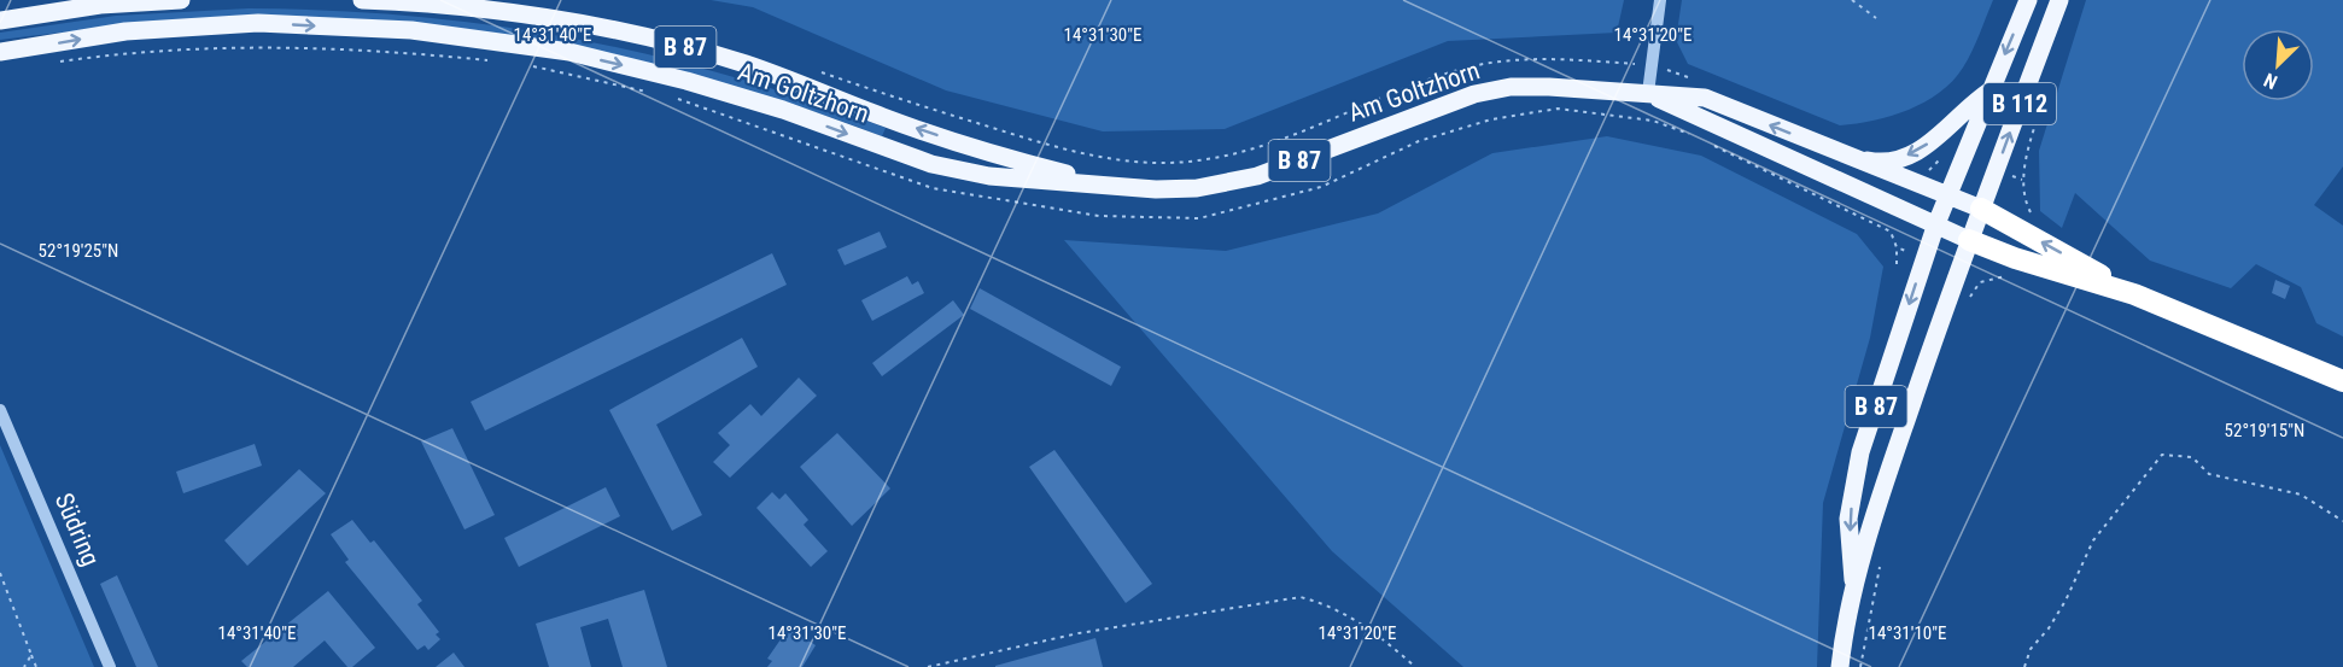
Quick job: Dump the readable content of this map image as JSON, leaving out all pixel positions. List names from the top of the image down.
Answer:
{
  "streets": {
    "main road": ["B 87", "Am Goltzhorn", "B 112"],
    "street": ["Südring"]
  },
  "crossings": [
    ["B 87", "Am Goltzhorn"],
    ["B 87", "B 112"],
    ["Am Goltzhorn", "B 112"]
  ],
  "north": "bottom left",
  "coordinates": [
    "14°31'40\"E",
    "14°31'30\"E",
    "14°31'20\"E",
    "52°19'25\"N",
    "52°19'15\"N",
    "14°31'10\"E"
  ]
}
